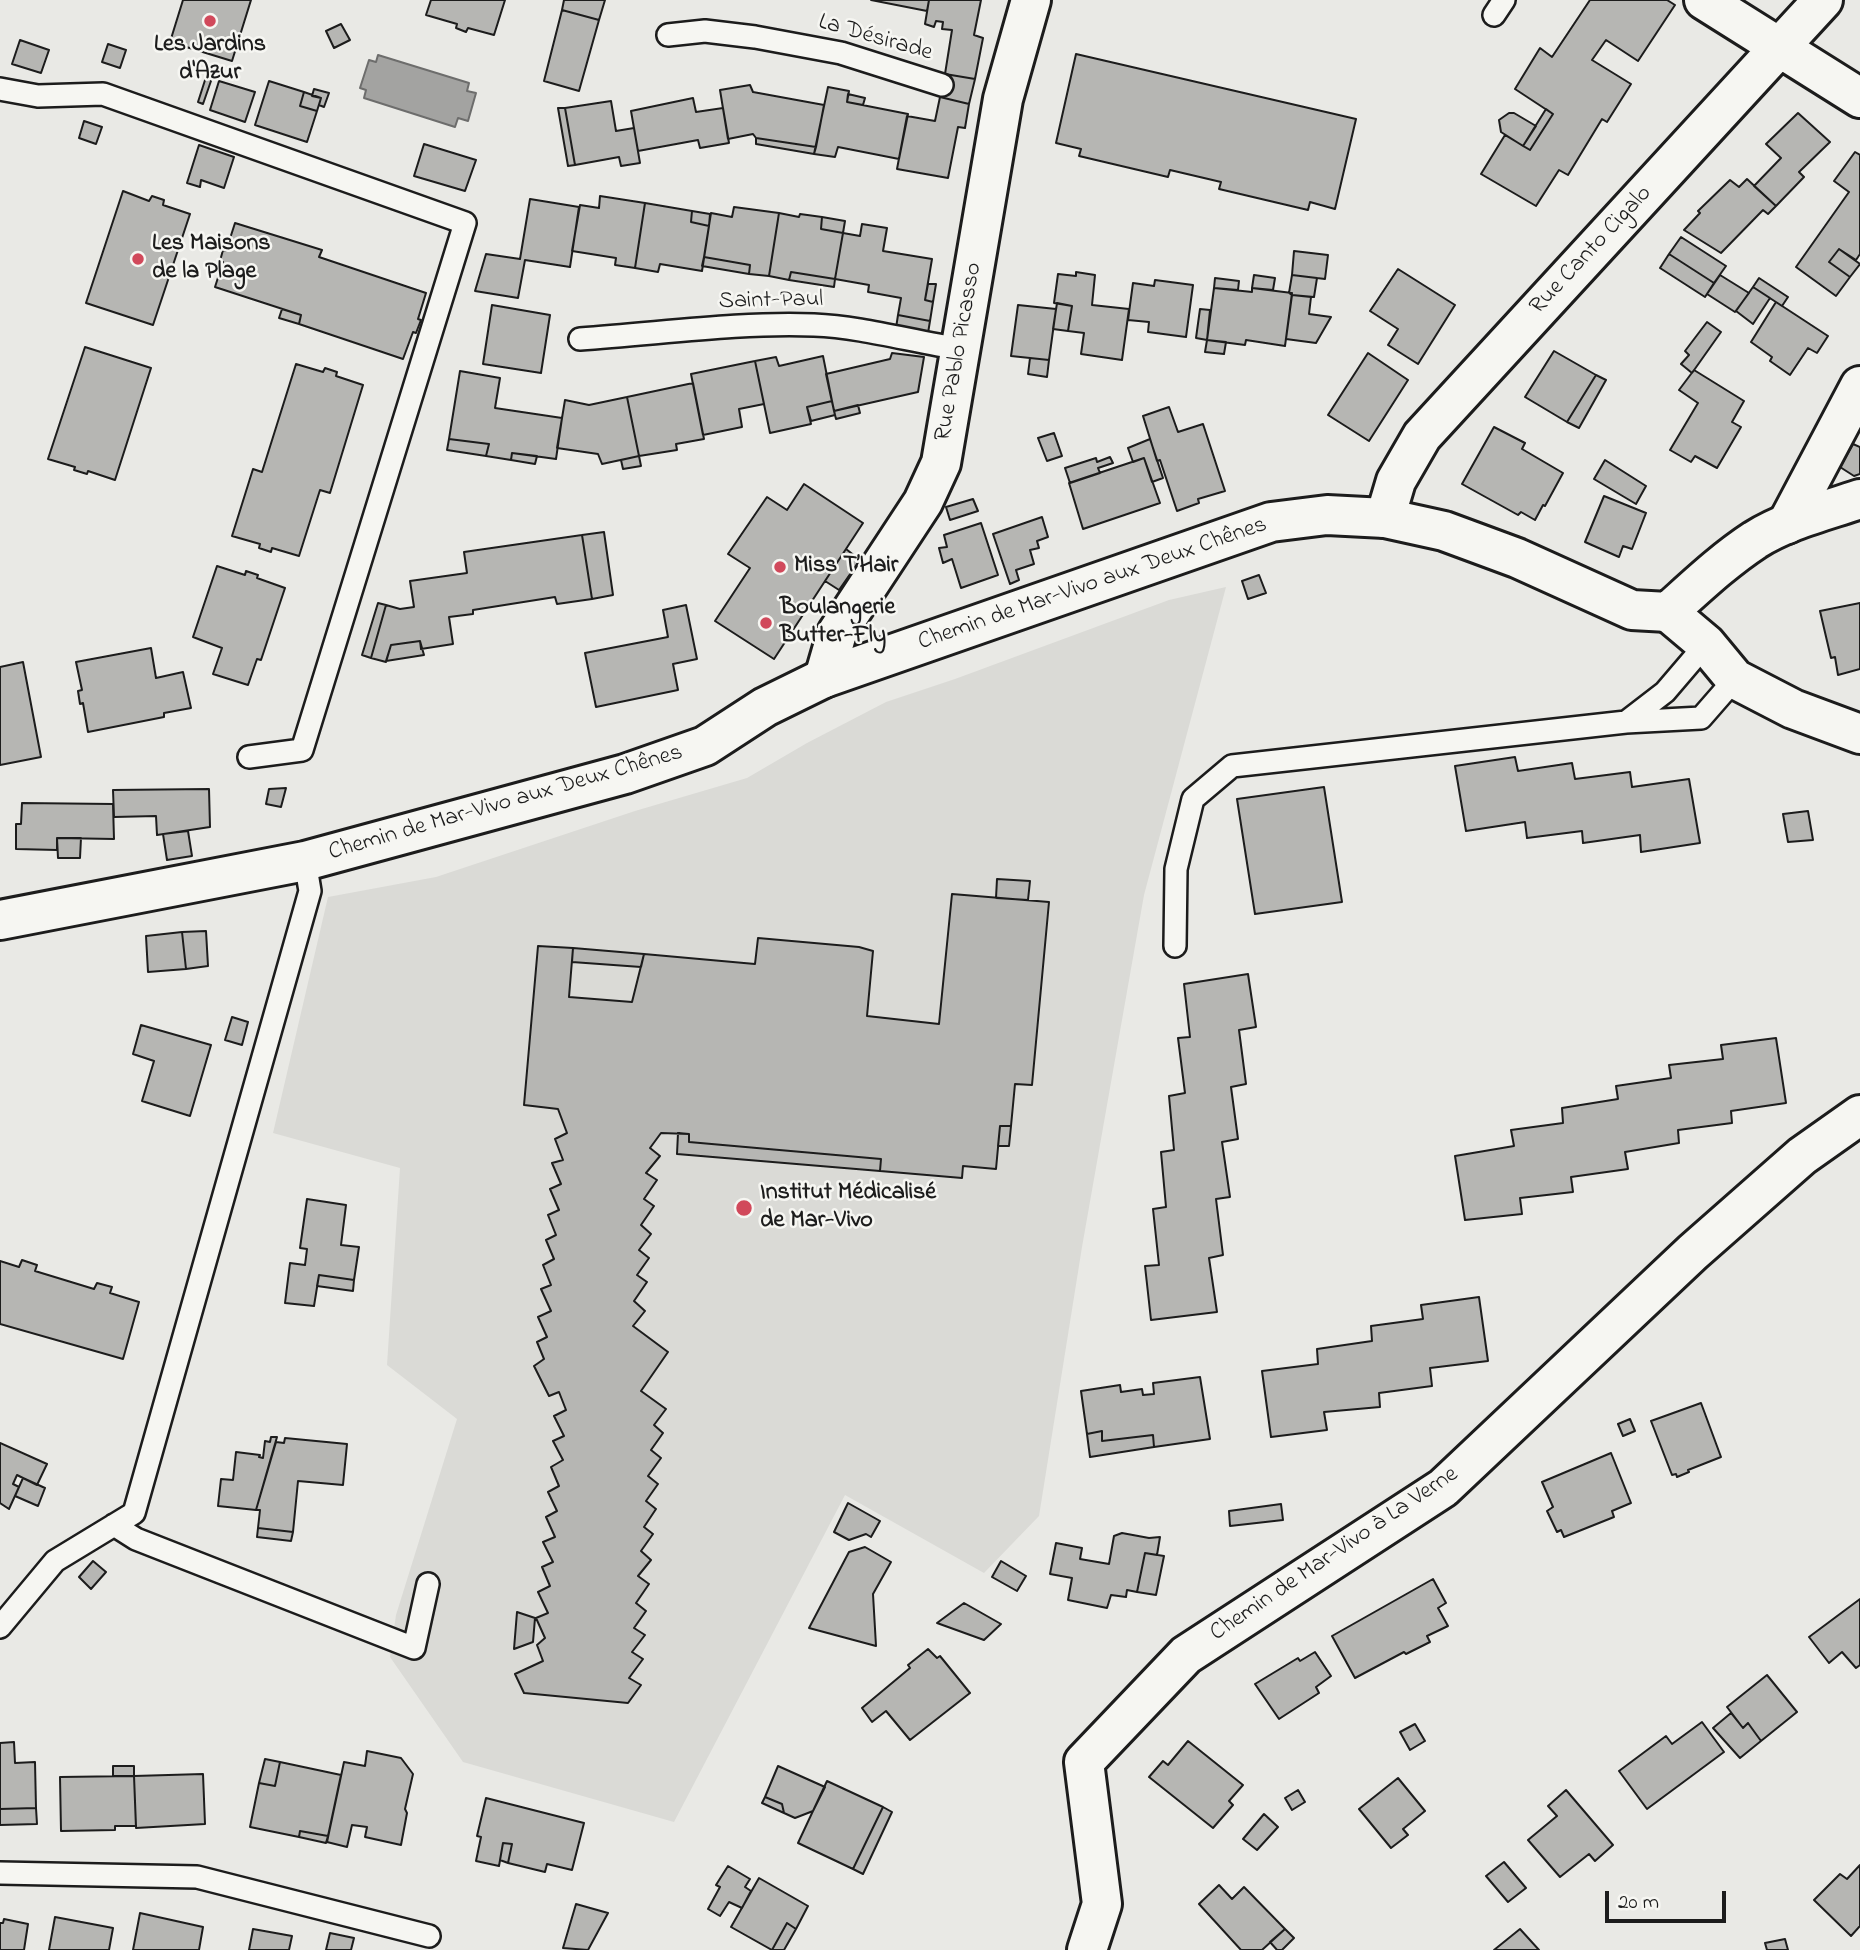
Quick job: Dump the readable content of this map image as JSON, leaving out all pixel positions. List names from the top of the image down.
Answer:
{
  "streets": {
    "street": [
      "Rue Canto Cigalo",
      "Rue Pablo Picasso",
      "Chemin de Mar-Vivo aux Deux Chênes",
      "Chemin de Mar-Vivo à La Verne"
    ],
    "lane": ["La Désirade", "Saint-Paul"]
  },
  "crossings": [
    ["Rue Canto Cigalo", "Chemin de Mar-Vivo aux Deux Chênes"],
    ["Saint-Paul", "Rue Pablo Picasso"],
    ["Rue Pablo Picasso", "Chemin de Mar-Vivo aux Deux Chênes"]
  ],
  "places": [
    "Les Jardins d'Azur",
    "Les Maisons de la Plage",
    "Miss T’Hair",
    "Boulangerie Butter-Fly",
    "Institut Médicalisé de Mar-Vivo"
  ],
  "scale_bar": "20 m"
}
